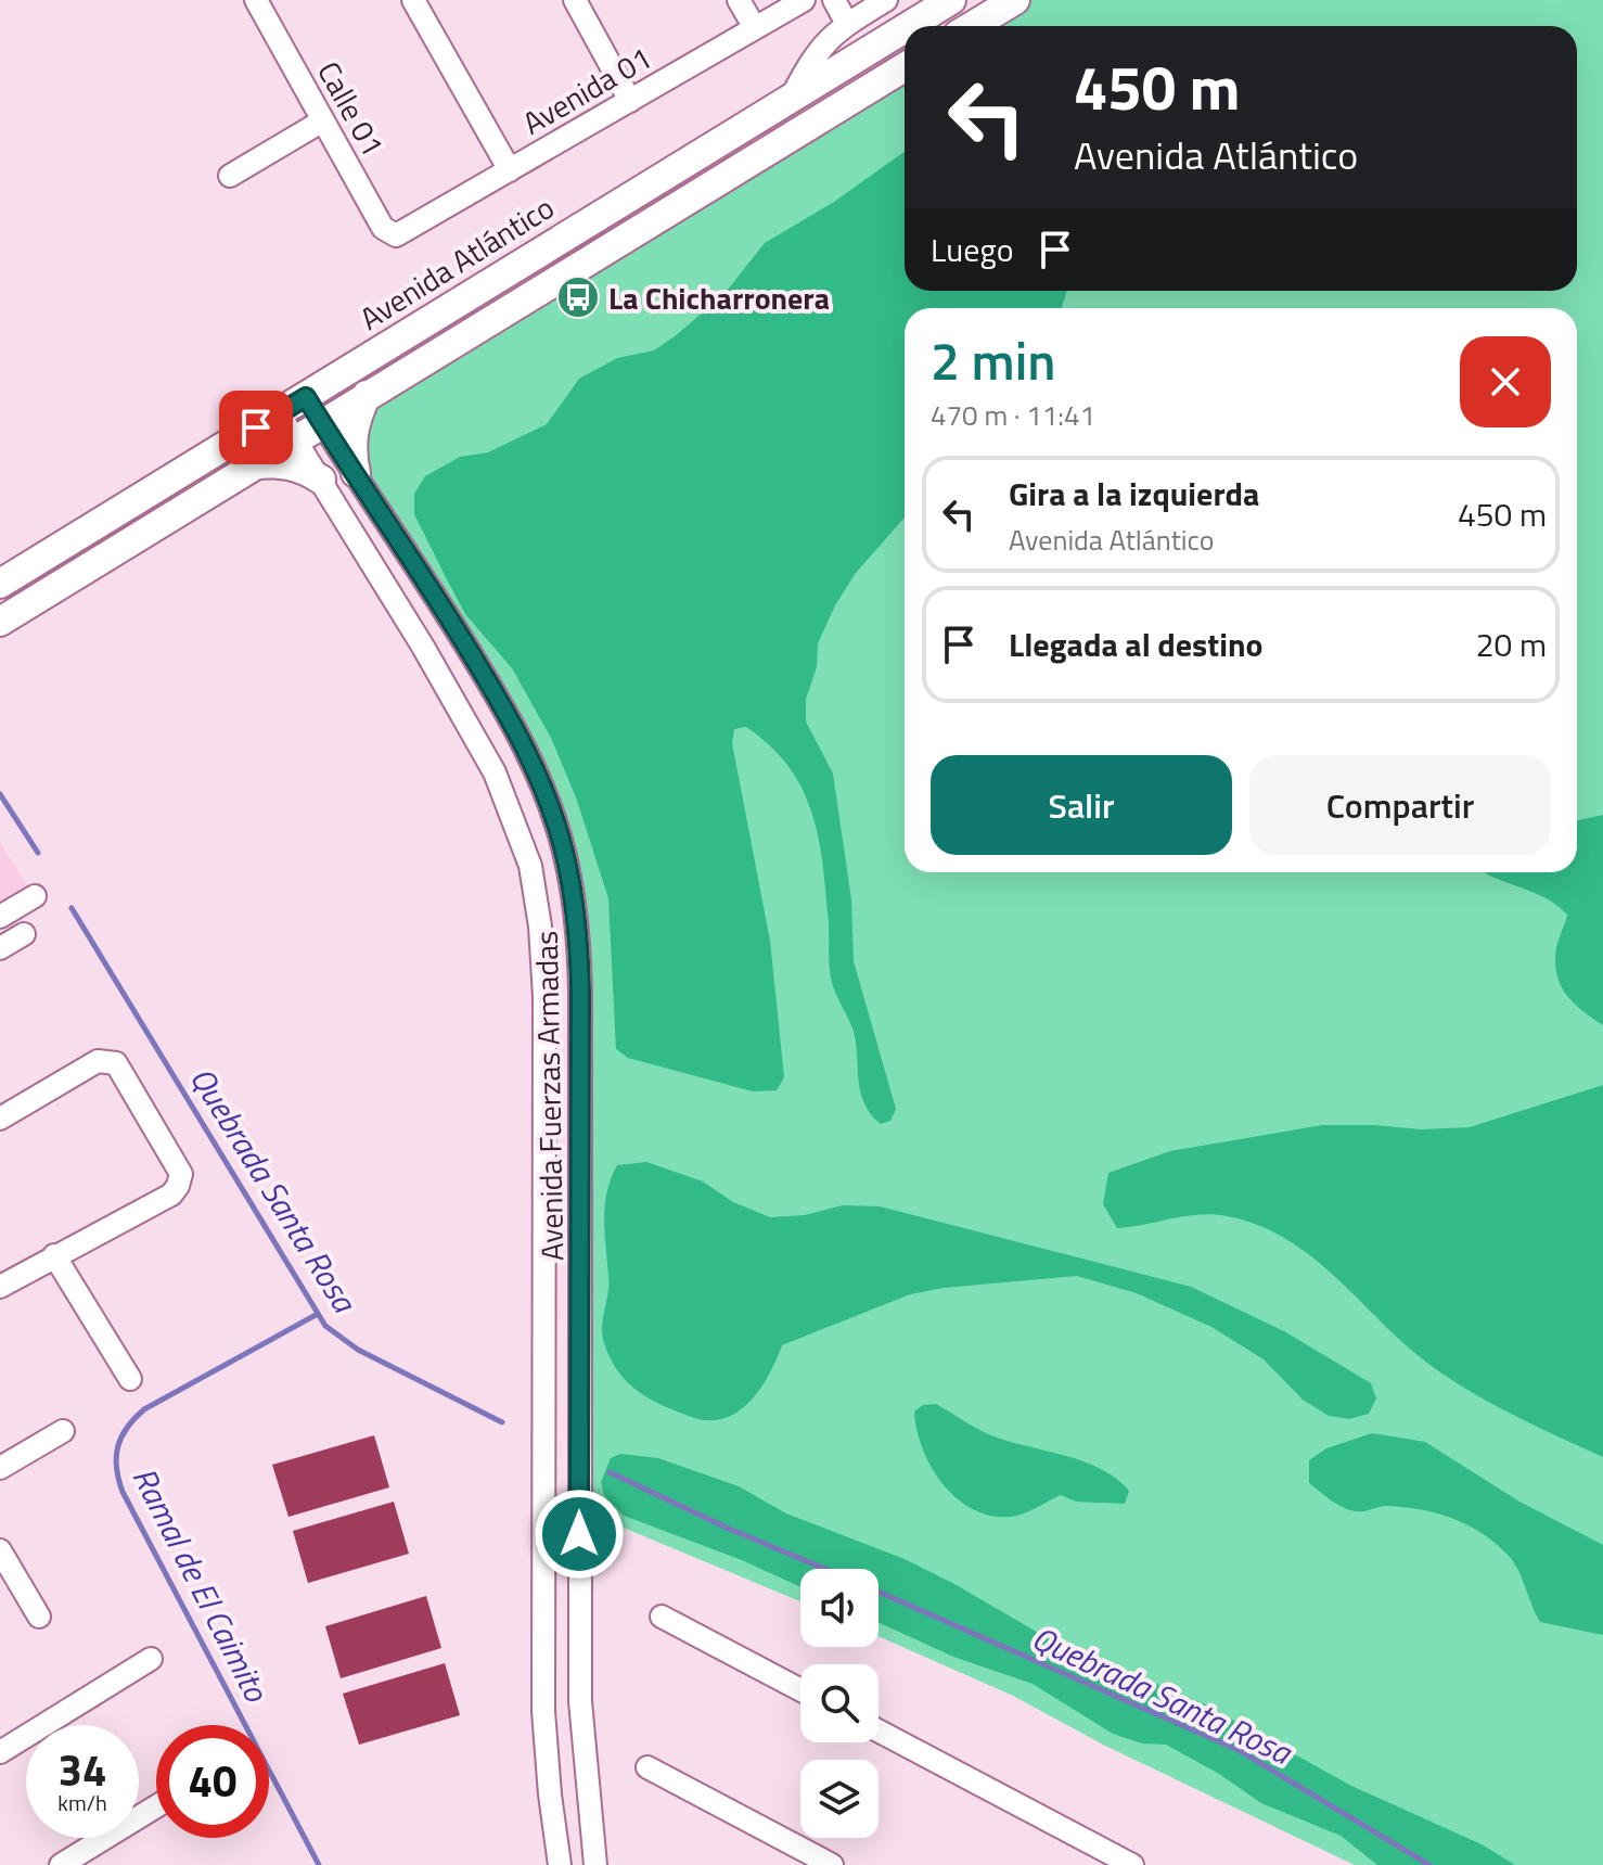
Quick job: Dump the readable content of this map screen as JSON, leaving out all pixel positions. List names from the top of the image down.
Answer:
{
  "streets": {
    "main road": ["Avenida Atlántico"],
    "street": ["Avenida 01", "Calle 01", "Avenida Fuerzas Armadas"]
  },
  "crossings": [
    ["Avenida 01", "Calle 01"],
    ["Avenida Atlántico", "Avenida Fuerzas Armadas"]
  ],
  "water": ["Quebrada Santa Rosa", "Ramal de El Caimito"],
  "places": {
    "bus stop": ["La Chicharronera"]
  },
  "page": {
    "turn": ["450 m", "Avenida Atlántico"],
    "then": "Luego",
    "heading": ["2 min", "470 m · 11:41"],
    "list": [
      {
        "name": "Gira a la izquierda",
        "note": "Avenida Atlántico",
        "value": "450 m"
      },
      {
        "name": "Llegada al destino",
        "value": "20 m"
      }
    ],
    "buttons": ["Salir", "Compartir"],
    "speed": "34 km/h",
    "limit": "40"
  }
}
